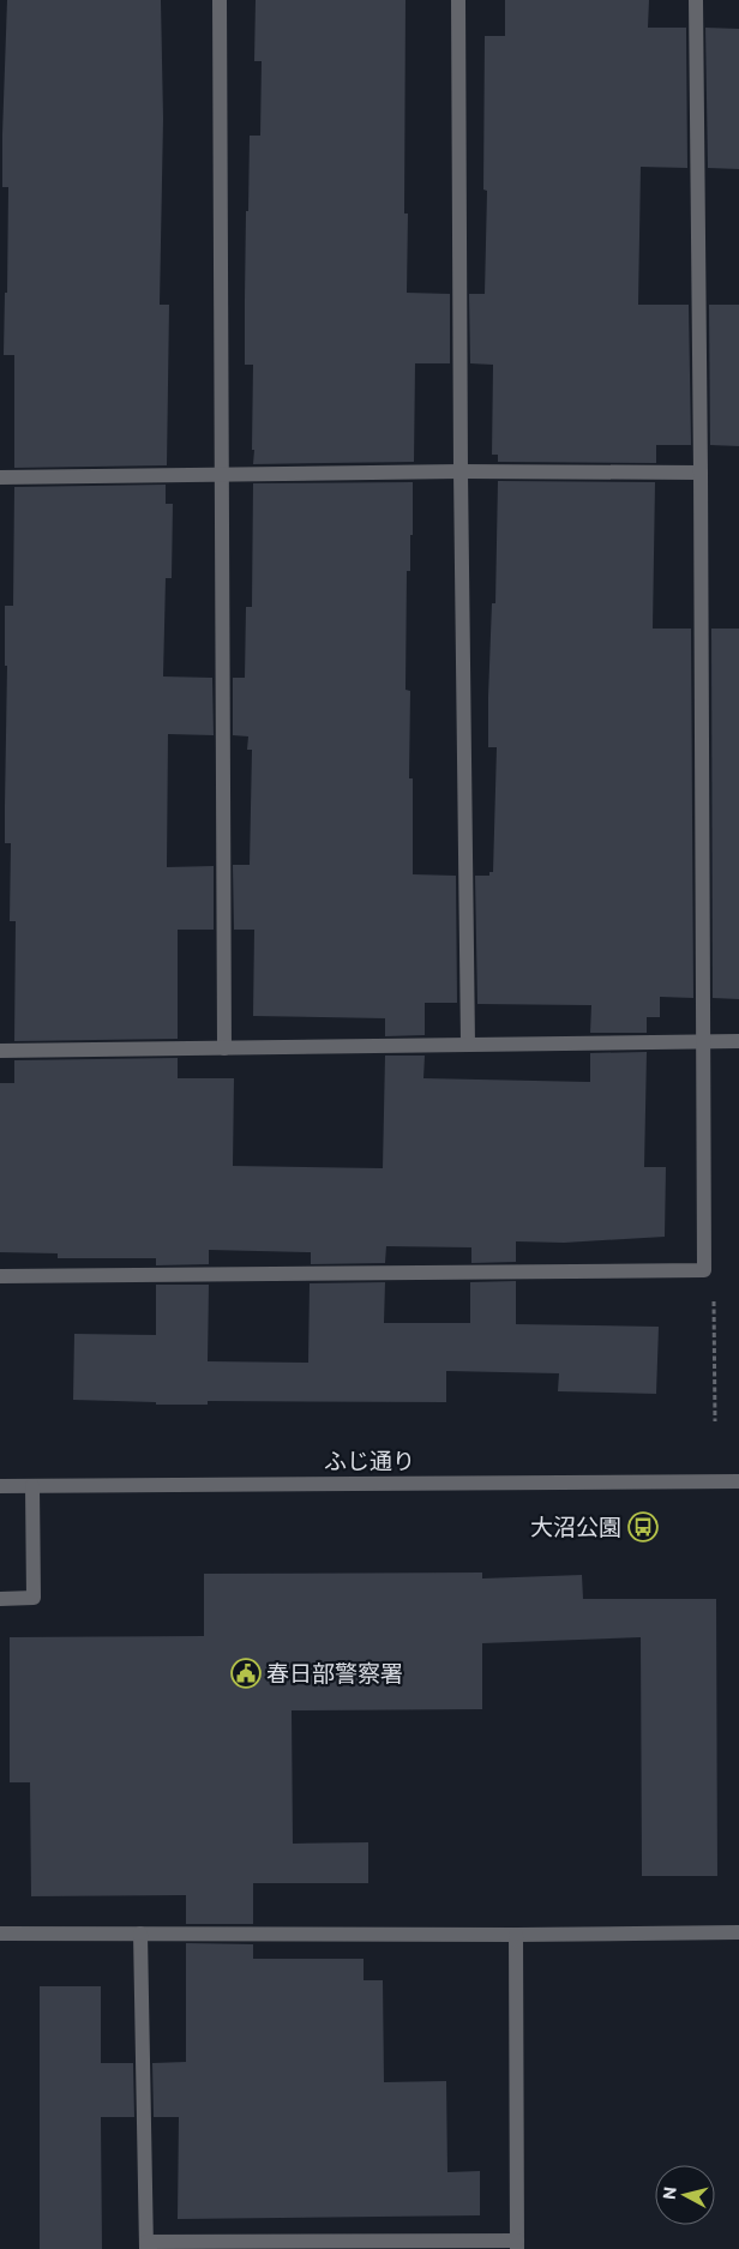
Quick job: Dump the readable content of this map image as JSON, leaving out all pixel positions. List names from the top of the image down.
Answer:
{
  "streets": {
    "street": ["ふじ通り"]
  },
  "places": {
    "bus stop": ["大沼公園"],
    "public building": ["春日部警察署"]
  },
  "north": "left"
}
